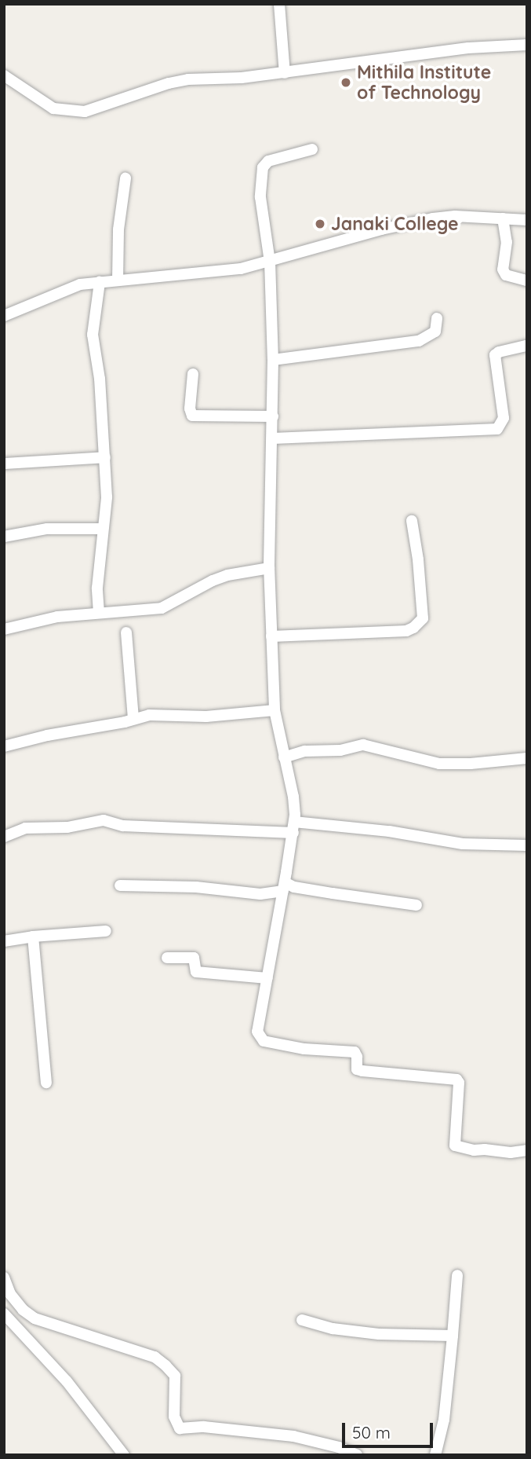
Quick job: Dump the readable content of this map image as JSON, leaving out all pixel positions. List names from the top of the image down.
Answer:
{
  "places": ["Mithila Institute of Technology", "Janaki College"],
  "scale_bar": "50 m"
}
